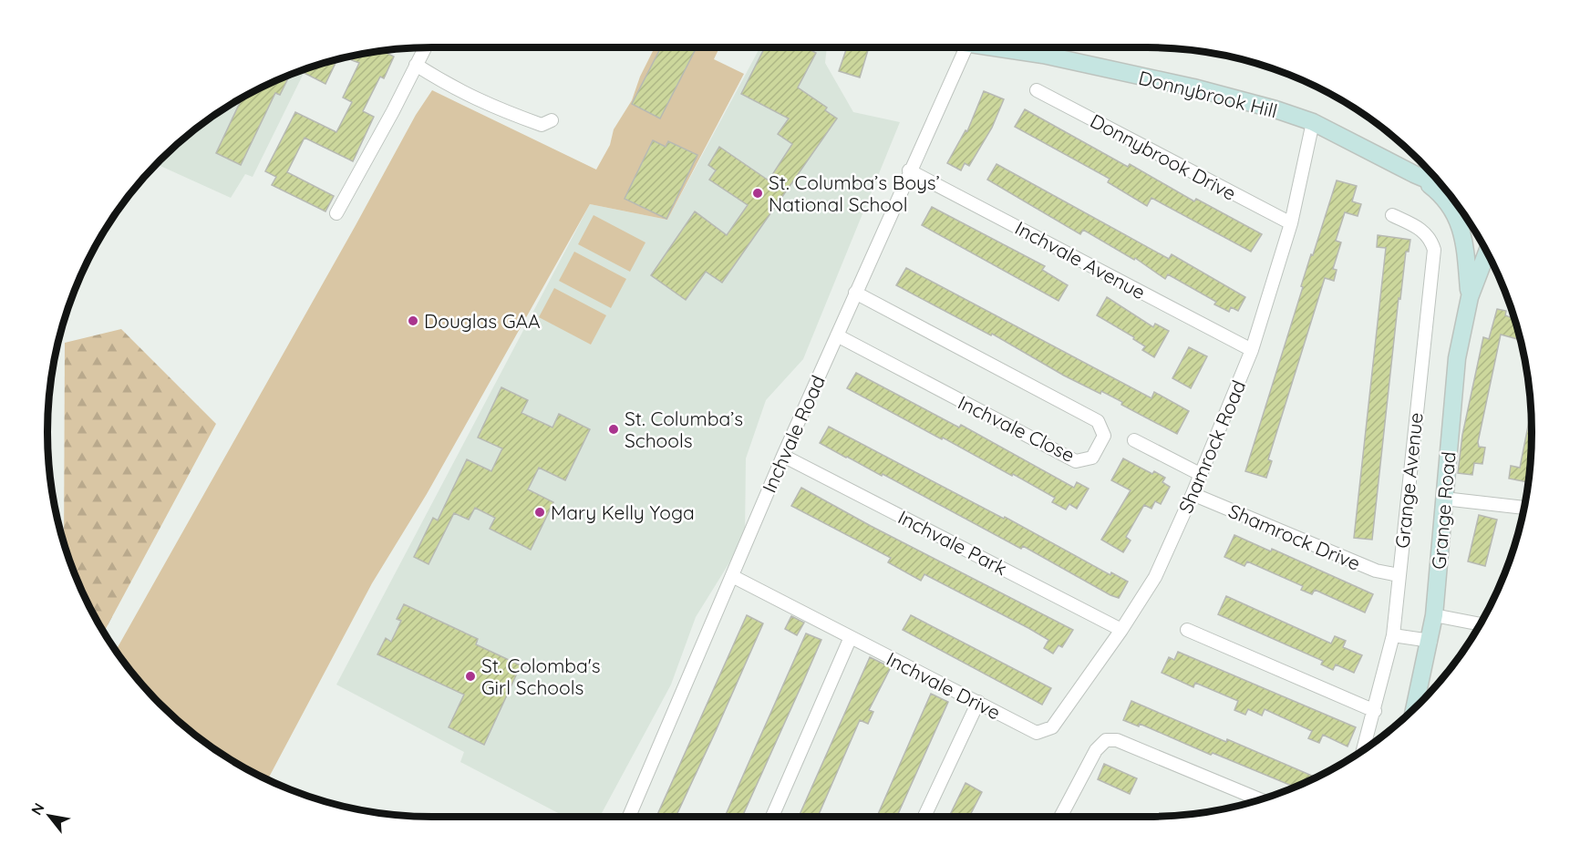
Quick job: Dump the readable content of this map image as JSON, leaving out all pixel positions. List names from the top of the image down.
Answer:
{
  "streets": {
    "main road": ["Donnybrook Hill", "Grange Road"],
    "street": [
      "Donnybrook Drive",
      "Inchvale Avenue",
      "Inchvale Close",
      "Inchvale Road",
      "Shamrock Road",
      "Grange Avenue",
      "Shamrock Drive",
      "Inchvale Park",
      "Inchvale Drive"
    ]
  },
  "crossings": [
    ["Donnybrook Hill", "Shamrock Road"],
    ["Donnybrook Hill", "Grange Road"],
    ["Donnybrook Drive", "Shamrock Road"],
    ["Inchvale Avenue", "Inchvale Road"],
    ["Inchvale Avenue", "Shamrock Road"],
    ["Inchvale Close", "Inchvale Road"],
    ["Inchvale Road", "Inchvale Park"],
    ["Inchvale Road", "Inchvale Drive"],
    ["Shamrock Road", "Shamrock Drive"],
    ["Shamrock Road", "Inchvale Park"],
    ["Shamrock Road", "Inchvale Drive"],
    ["Grange Avenue", "Shamrock Drive"]
  ],
  "places": [
    "St. Columba’s Boys’ National School",
    "Douglas GAA",
    "St. Columba’s Schools",
    "Mary Kelly Yoga",
    "St. Colomba's Girl Schools"
  ],
  "north": "top left"
}
